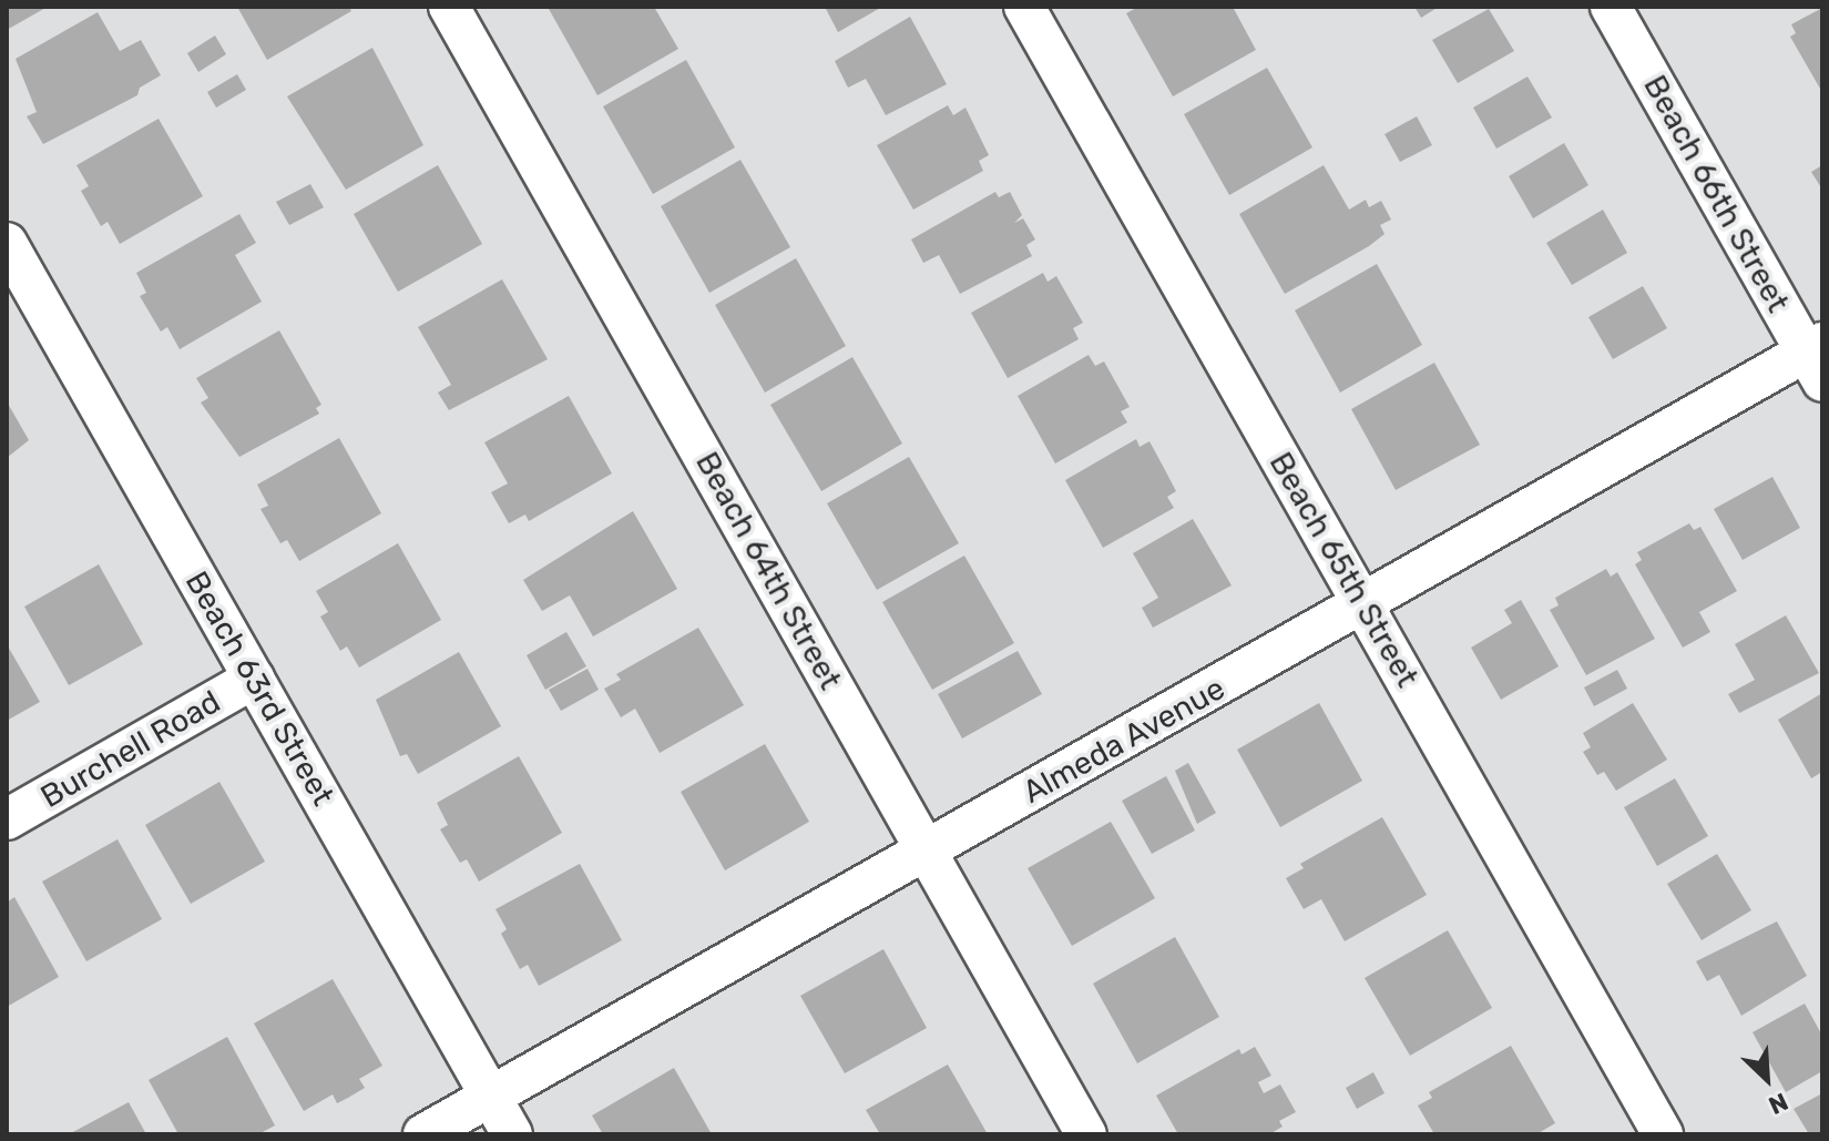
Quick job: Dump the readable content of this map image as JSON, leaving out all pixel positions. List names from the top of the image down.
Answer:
{
  "streets": {
    "street": [
      "Beach 66th Street",
      "Beach 65th Street",
      "Beach 64th Street",
      "Beach 63rd Street",
      "Almeda Avenue",
      "Burchell Road"
    ]
  },
  "crossings": [
    ["Beach 66th Street", "Almeda Avenue"],
    ["Beach 65th Street", "Almeda Avenue"],
    ["Beach 64th Street", "Almeda Avenue"],
    ["Beach 63rd Street", "Almeda Avenue"],
    ["Beach 63rd Street", "Burchell Road"]
  ],
  "north": "bottom right"
}
